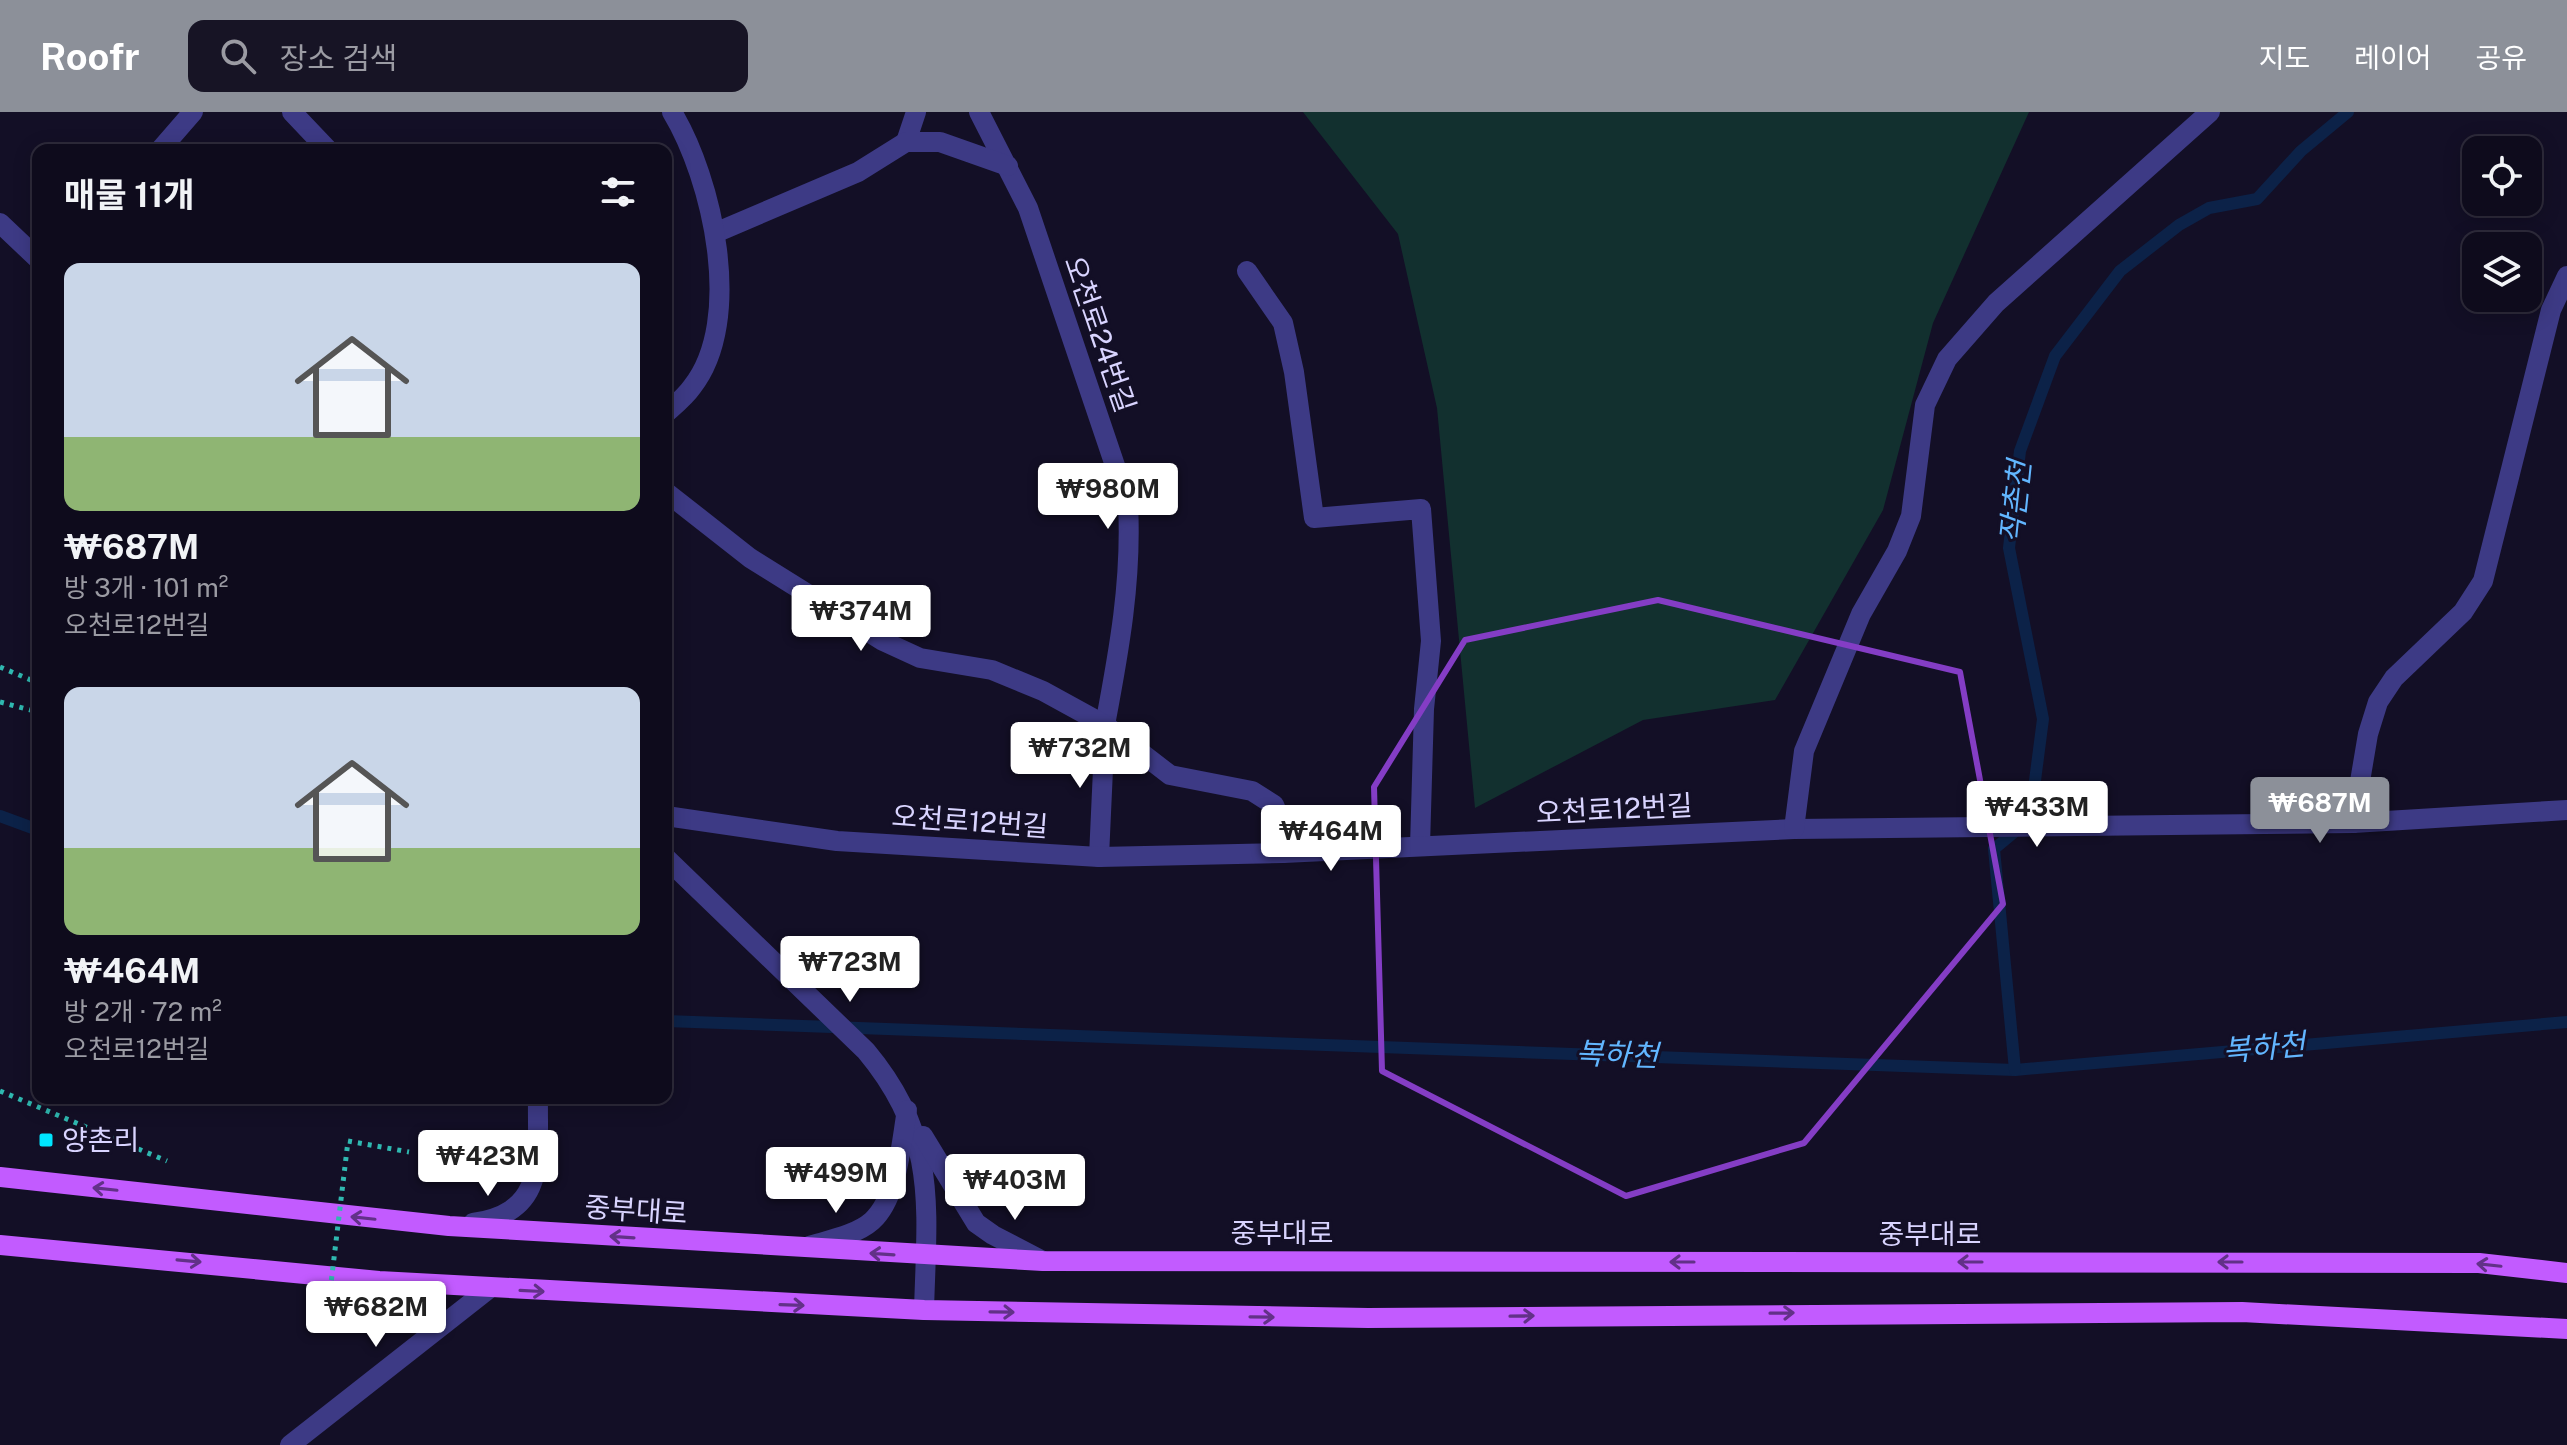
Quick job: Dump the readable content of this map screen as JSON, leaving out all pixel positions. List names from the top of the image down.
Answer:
{
  "streets": {
    "main road": ["중부대로"],
    "street": ["오천로24번길", "오천로12번길"]
  },
  "crossings": [
    ["오천로24번길", "오천로12번길"]
  ],
  "water": ["작촌천", "복하천"],
  "places": {
    "transit": ["양촌리"]
  },
  "page": {
    "header": "Roofr",
    "search": "장소 검색",
    "nav": ["지도", "레이어", "공유"],
    "heading": "매물 11개",
    "list": [
      {
        "name": "₩687M",
        "note": "방 3개 · 101 m² · 오천로12번길"
      },
      {
        "name": "₩464M",
        "note": "방 2개 · 72 m² · 오천로12번길"
      }
    ],
    "price": [
      "₩980M",
      "₩374M",
      "₩732M",
      "₩687M",
      "₩433M",
      "₩464M",
      "₩723M",
      "₩423M",
      "₩499M",
      "₩403M",
      "₩682M"
    ]
  }
}
